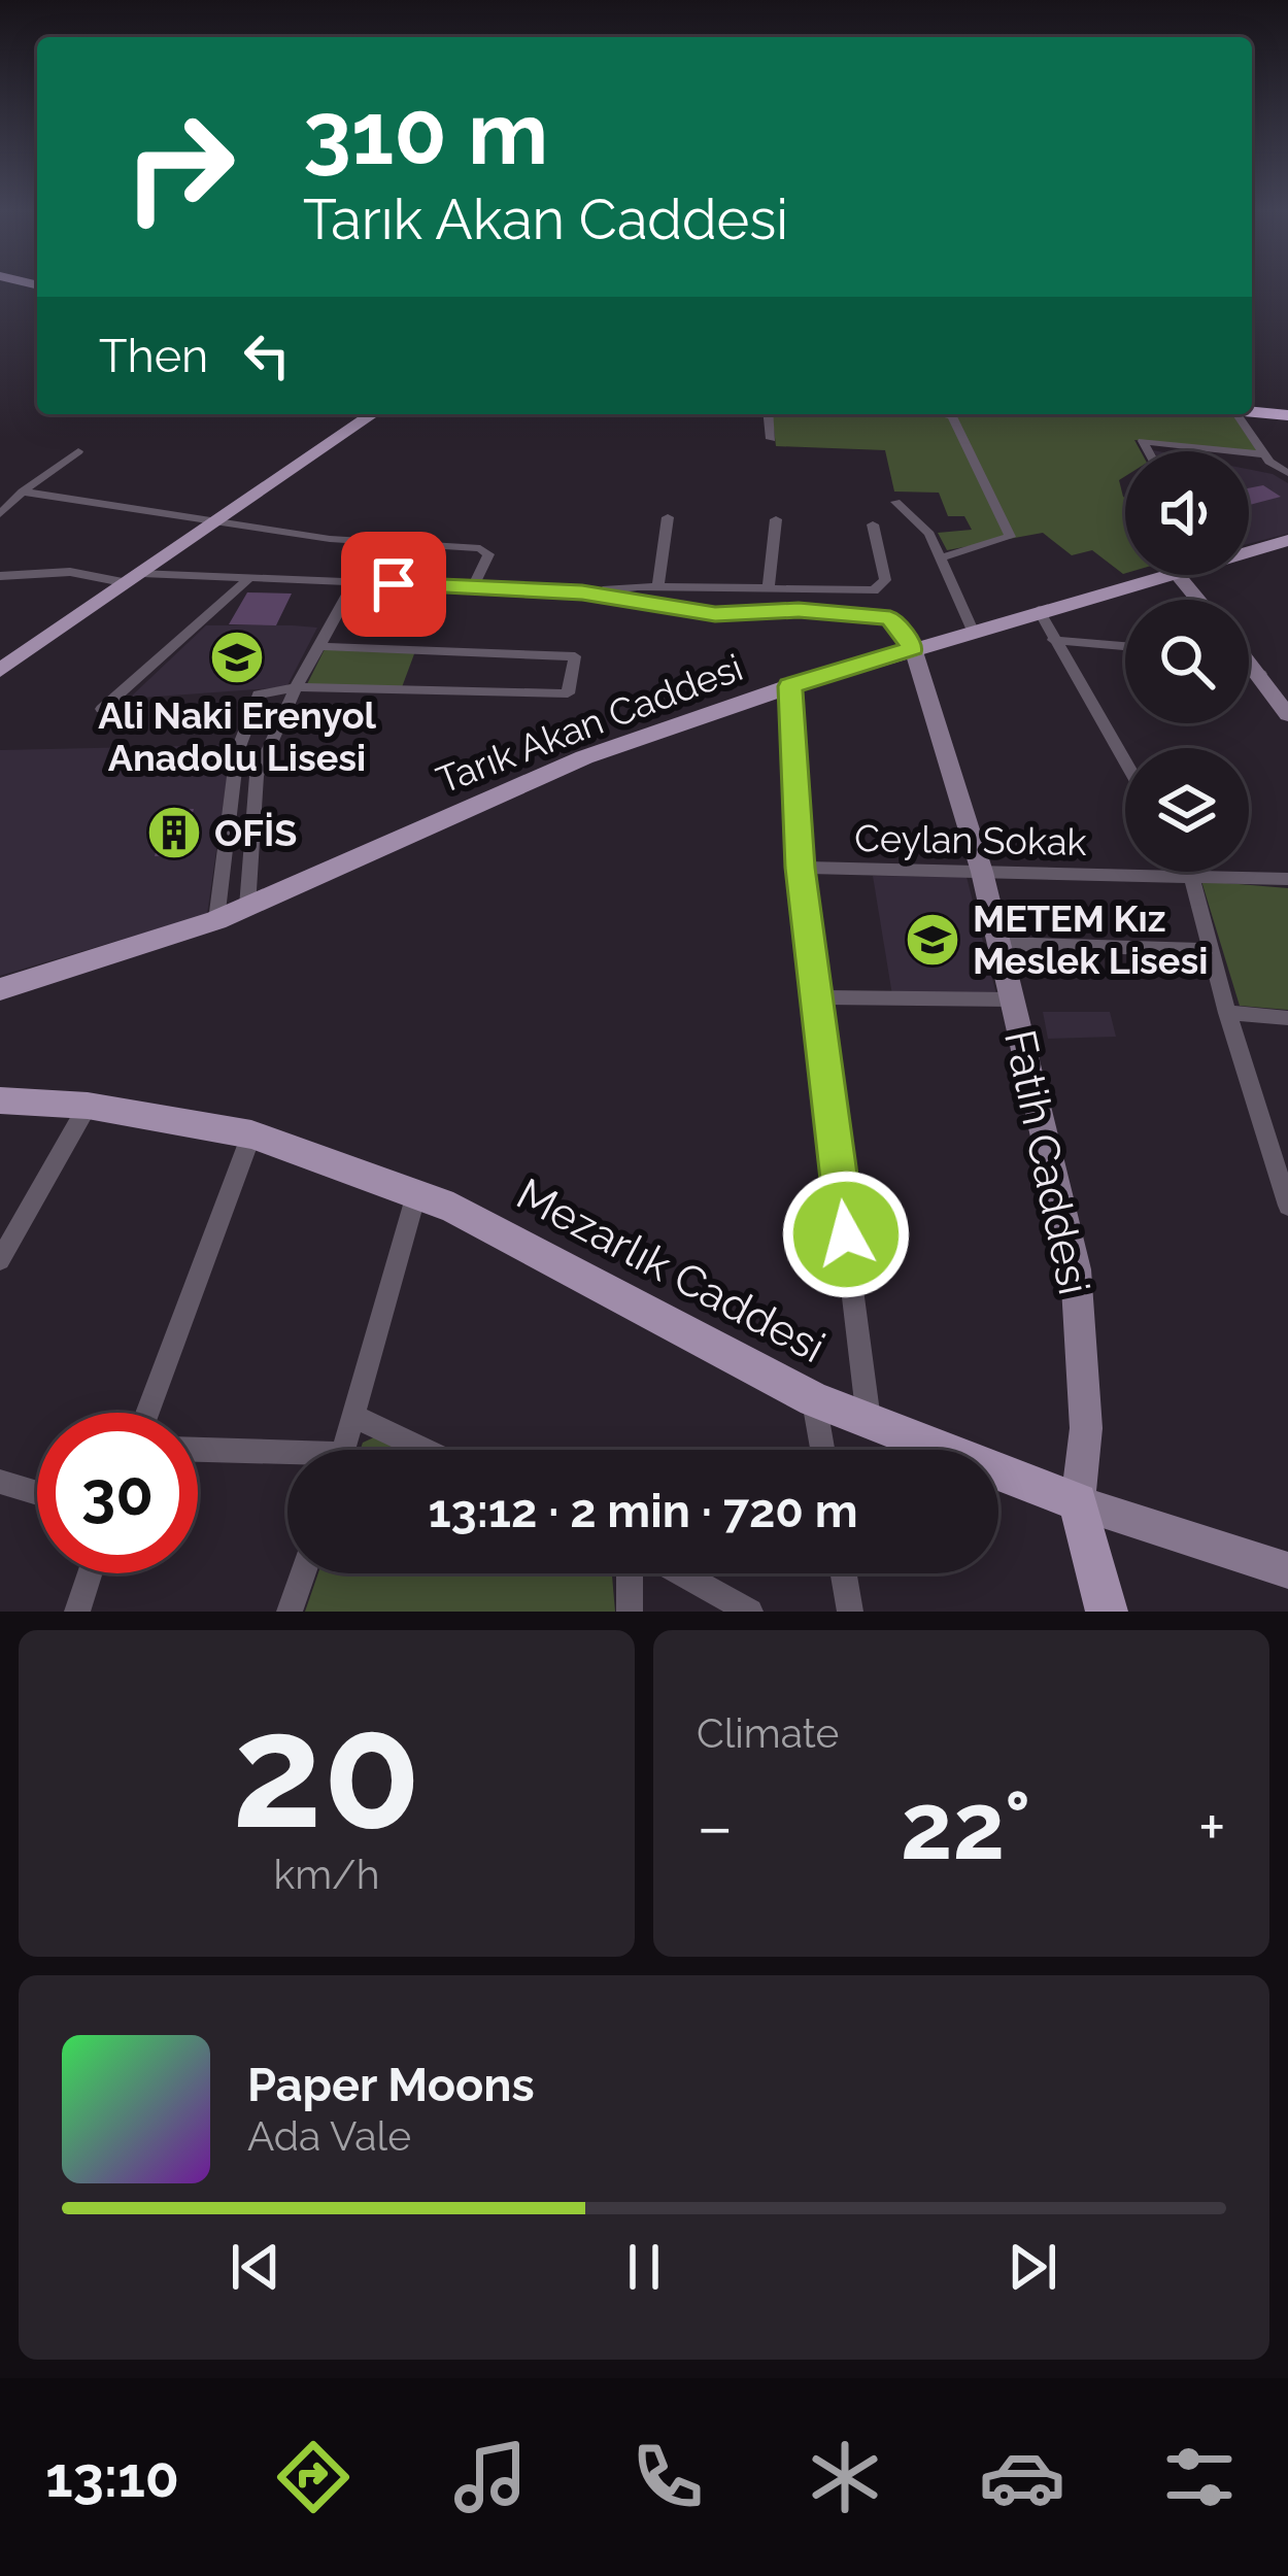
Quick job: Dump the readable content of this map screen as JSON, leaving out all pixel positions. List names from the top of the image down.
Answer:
{
  "streets": {
    "main road": ["Tarık Akan Caddesi", "Fatih Caddesi", "Mezarlık Caddesi"],
    "street": ["Ceylan Sokak"]
  },
  "crossings": [
    ["Tarık Akan Caddesi", "Fatih Caddesi"],
    ["Ceylan Sokak", "Fatih Caddesi"],
    ["Fatih Caddesi", "Mezarlık Caddesi"]
  ],
  "places": {
    "school or university": ["Ali Naki Erenyol Anadolu Lisesi", "METEM Kız Meslek Lisesi"],
    "building": ["OFİS"]
  },
  "page": {
    "turn": ["310 m", "Tarık Akan Caddesi"],
    "then": "Then",
    "limit": "30",
    "trip": "13:12 · 2 min · 720 m",
    "tile": [
      ["20", "km/h"],
      "Climate"
    ],
    "heat": ["−", "22°", "+"],
    "song": ["Paper Moons", "Ada Vale"],
    "tabs": "13:10"
  }
}
